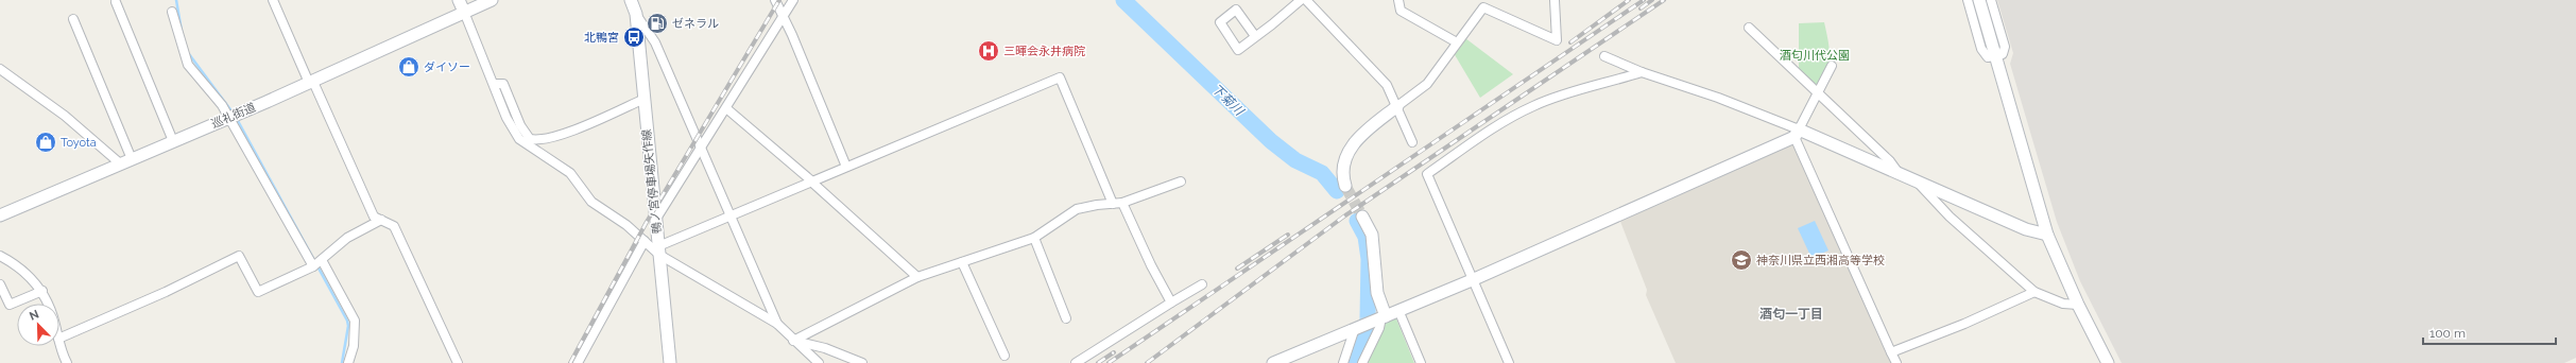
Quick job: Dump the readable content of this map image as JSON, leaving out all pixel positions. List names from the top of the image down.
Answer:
{
  "streets": {
    "street": ["巡礼街道", "鴨ノ宮停車場矢作線"]
  },
  "districts": ["酒匂一丁目"],
  "water": ["下菊川"],
  "parks": ["酒匂川代公園"],
  "places": {
    "fuel station": ["ゼネラル"],
    "bus stop": ["北鴨宮"],
    "hospital": ["三暉会永井病院"],
    "shop": ["ダイソー", "Toyota"],
    "school or university": ["神奈川県立西湘高等学校"]
  },
  "scale_bar": "100 m",
  "north": "top left"
}
